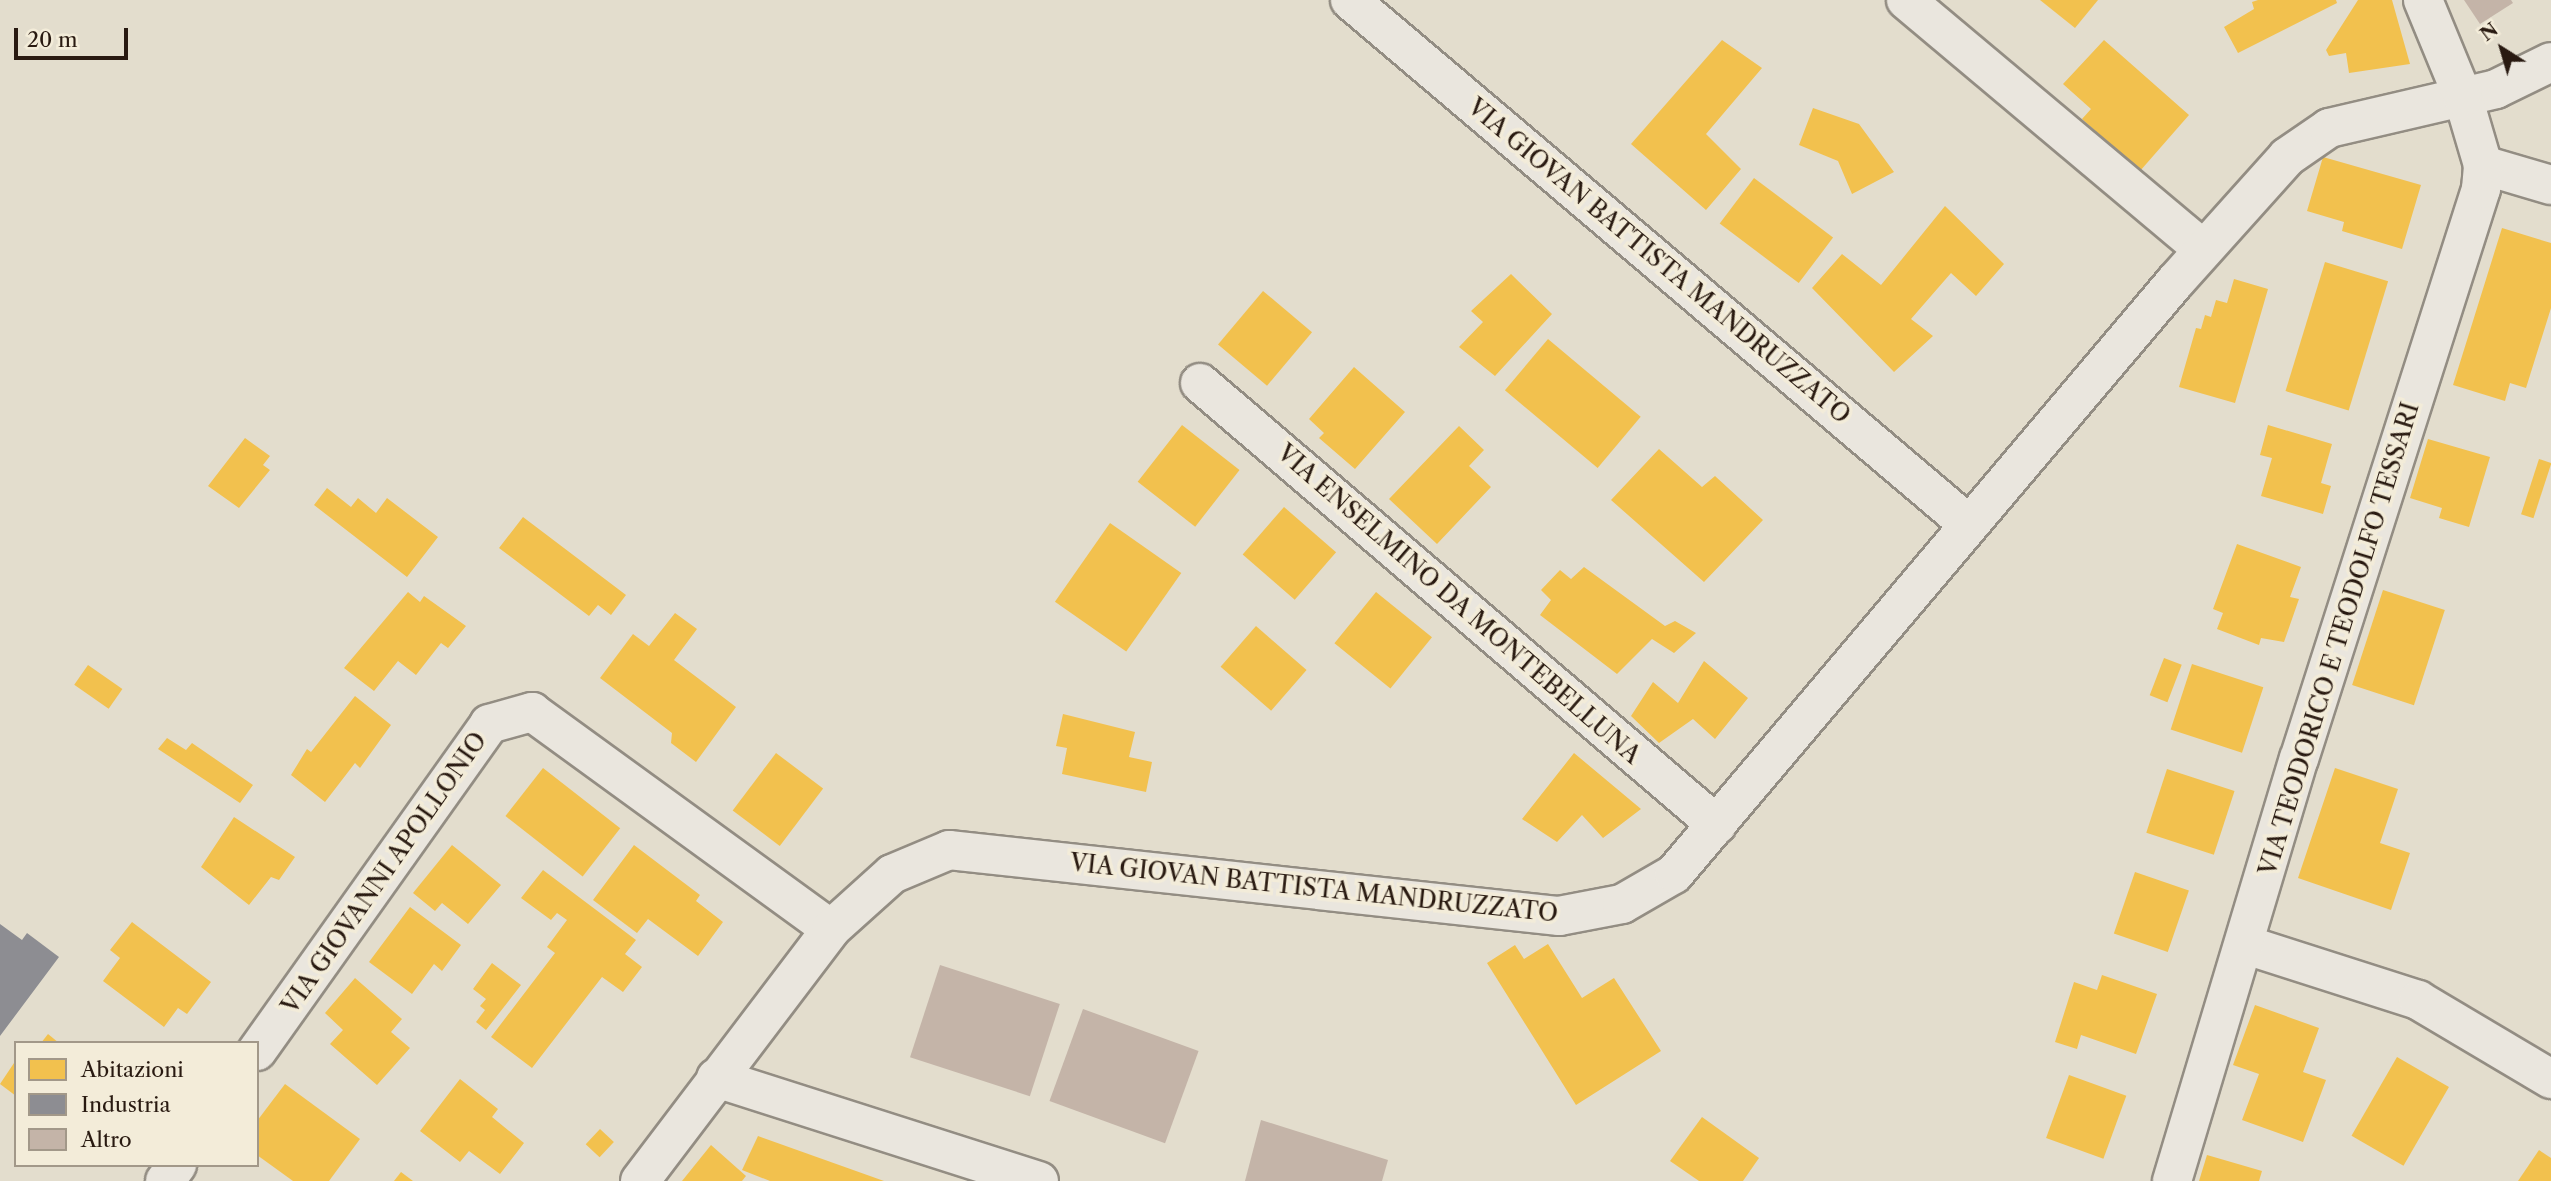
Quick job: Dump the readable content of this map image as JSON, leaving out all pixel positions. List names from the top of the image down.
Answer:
{
  "streets": {
    "street": [
      "VIA GIOVAN BATTISTA MANDRUZZATO",
      "VIA ENSELMINO DA MONTEBELLUNA",
      "VIA TEODORICO E TEODOLFO TESSARI",
      "VIA GIOVANNI APOLLONIO"
    ]
  },
  "crossings": [
    ["VIA GIOVAN BATTISTA MANDRUZZATO", "VIA ENSELMINO DA MONTEBELLUNA"],
    ["VIA GIOVAN BATTISTA MANDRUZZATO", "VIA TEODORICO E TEODOLFO TESSARI"],
    ["VIA GIOVAN BATTISTA MANDRUZZATO", "VIA GIOVANNI APOLLONIO"]
  ],
  "legend": ["Abitazioni", "Industria", "Altro"],
  "scale_bar": "20 m",
  "north": "top left"
}
